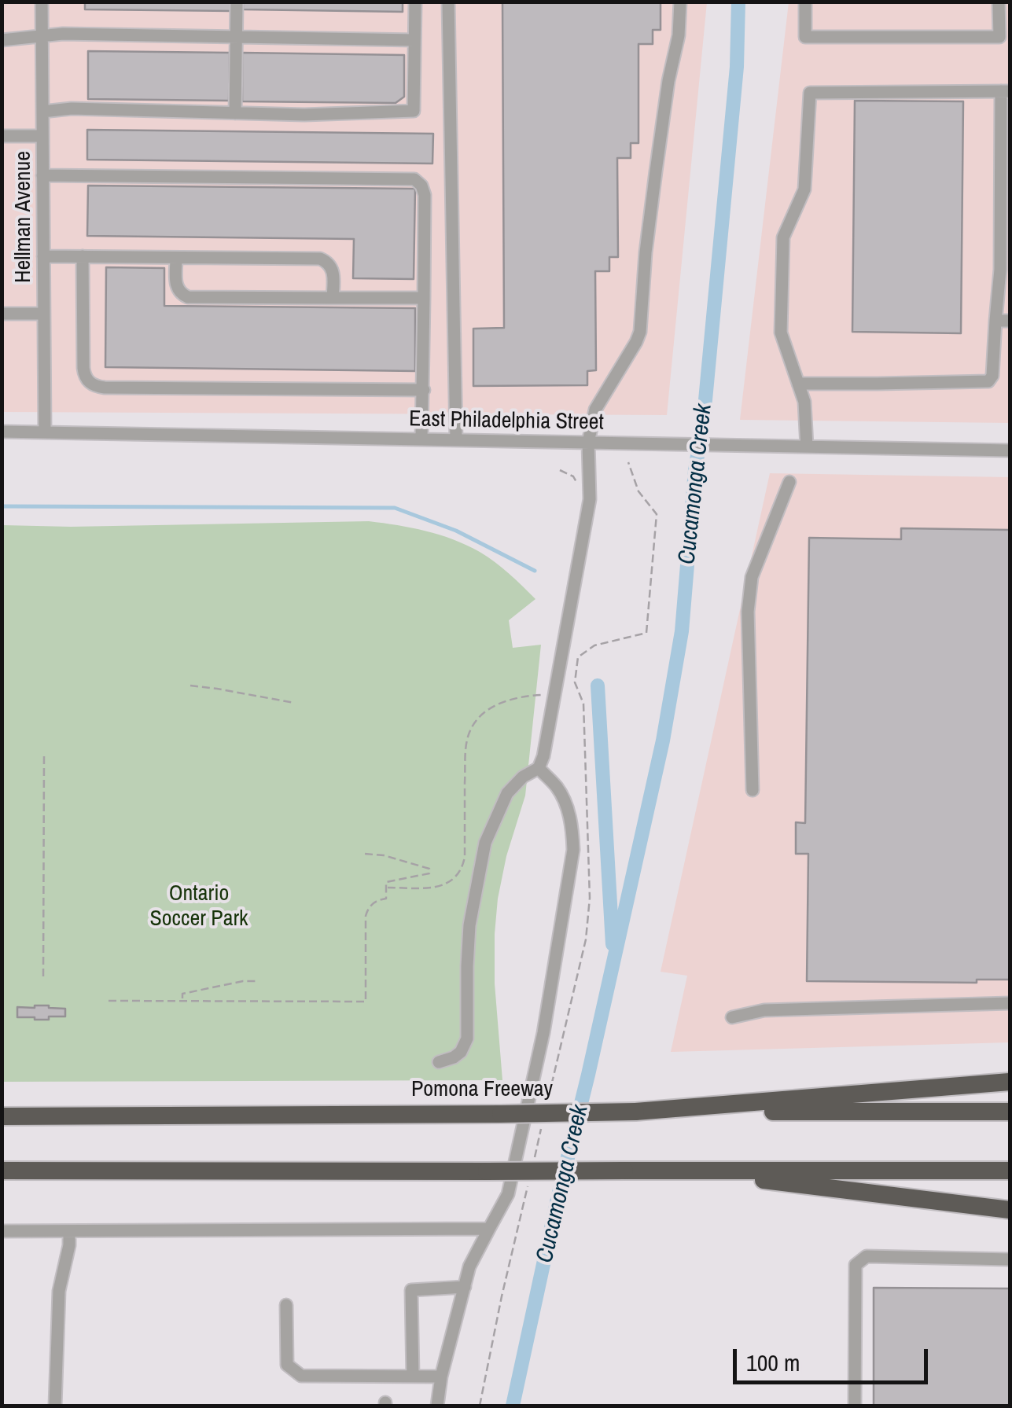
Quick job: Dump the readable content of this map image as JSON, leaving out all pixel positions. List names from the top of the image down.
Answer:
{
  "streets": {
    "highway": ["Pomona Freeway"],
    "street": ["Hellman Avenue", "East Philadelphia Street"]
  },
  "crossings": [
    ["Hellman Avenue", "East Philadelphia Street"]
  ],
  "water": ["Cucamonga Creek"],
  "parks": ["Ontario Soccer Park"],
  "scale_bar": "100 m"
}
